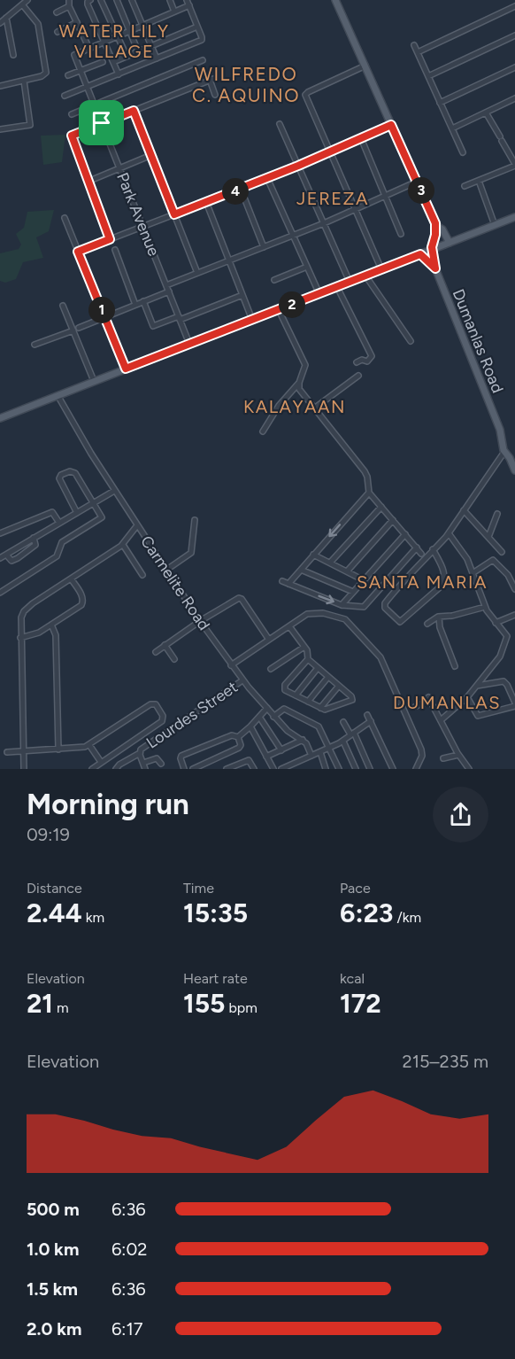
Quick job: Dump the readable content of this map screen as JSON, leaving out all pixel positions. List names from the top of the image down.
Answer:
{
  "streets": {
    "main road": ["Dumanlas Road"],
    "street": ["Park Avenue", "Carmelite Road", "Lourdes Street"]
  },
  "crossings": [
    ["Carmelite Road", "Lourdes Street"]
  ],
  "districts": [
    "WATER LILY VILLAGE",
    "WILFREDO C. AQUINO",
    "JEREZA",
    "KALAYAAN",
    "SANTA MARIA",
    "DUMANLAS"
  ],
  "page": {
    "pins": [
      "3",
      "4",
      "2",
      "1"
    ],
    "heading": ["Morning run", "09:19"],
    "stats": [
      ["Distance", "2.44 km"],
      ["Time", "15:35"],
      ["Pace", "6:23 /km"],
      ["Elevation", "21 m"],
      ["Heart rate", "155 bpm"],
      ["kcal", "172"]
    ],
    "chart": ["Elevation", "215–235 m"],
    "list": [
      {
        "name": "500 m",
        "note": "6:36"
      },
      {
        "name": "1.0 km",
        "note": "6:02"
      },
      {
        "name": "1.5 km",
        "note": "6:36"
      },
      {
        "name": "2.0 km",
        "note": "6:17"
      }
    ]
  }
}
